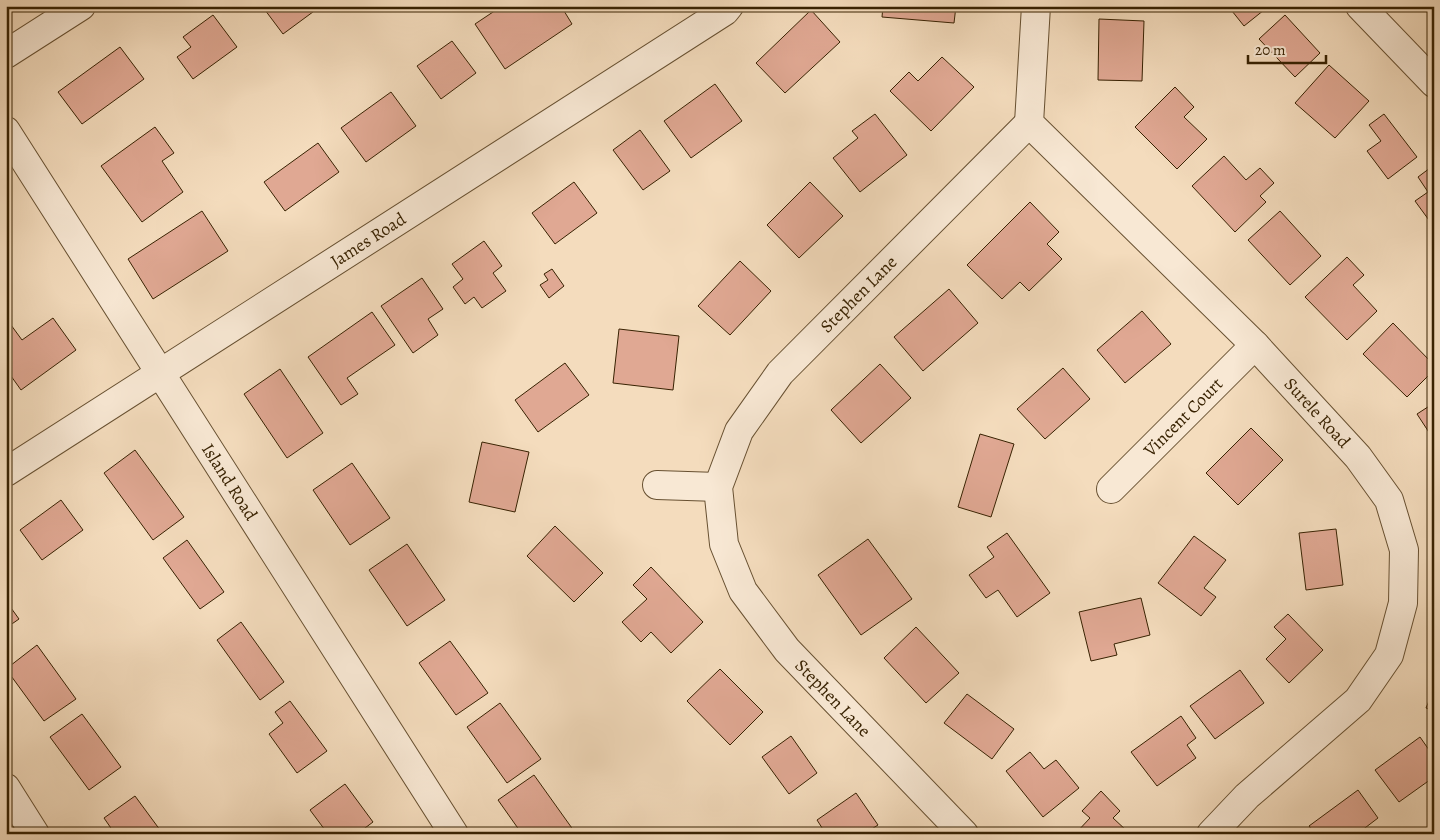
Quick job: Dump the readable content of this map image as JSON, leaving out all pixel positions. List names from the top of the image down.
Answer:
{
  "streets": {
    "street": [
      "James Road",
      "Stephen Lane",
      "Surele Road",
      "Vincent Court",
      "Island Road"
    ]
  },
  "crossings": [
    ["James Road", "Island Road"],
    ["Stephen Lane", "Surele Road"],
    ["Surele Road", "Vincent Court"]
  ],
  "scale_bar": "20 m"
}
